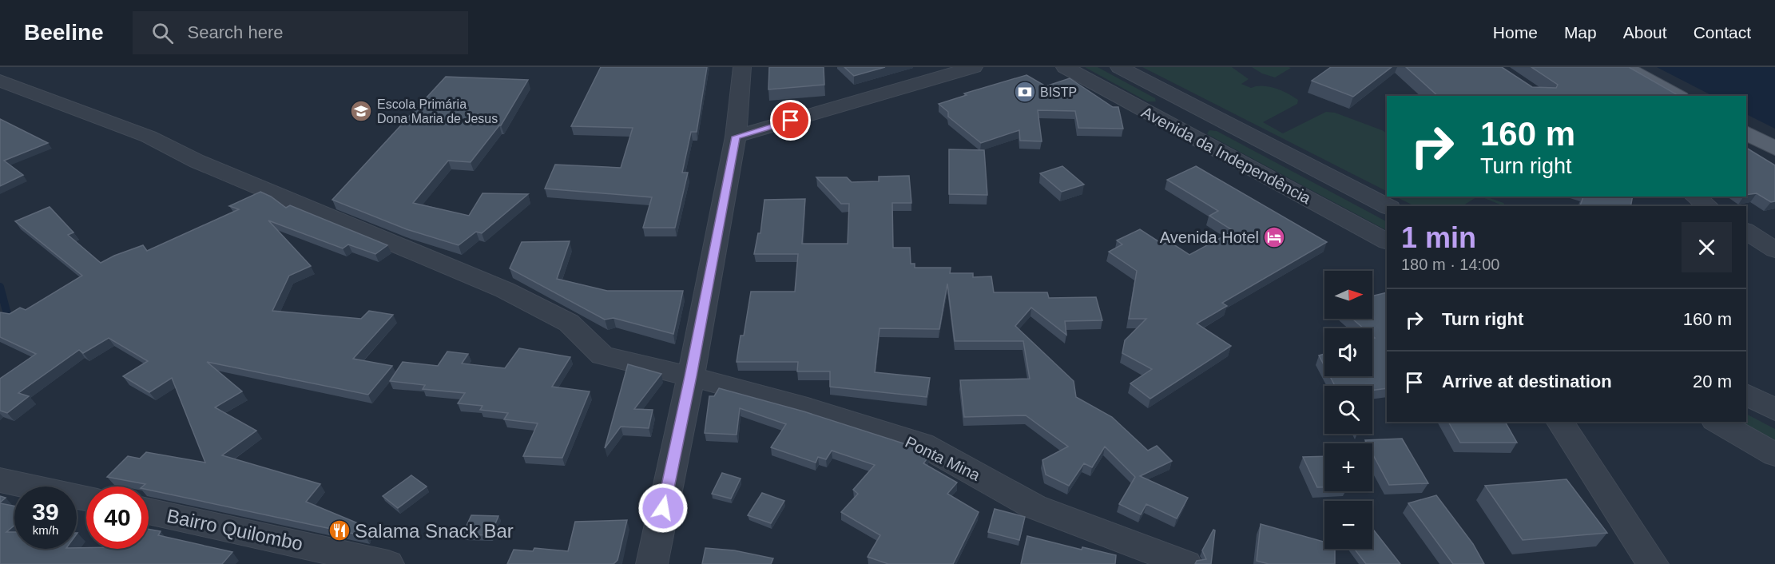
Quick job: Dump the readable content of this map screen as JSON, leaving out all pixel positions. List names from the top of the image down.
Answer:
{
  "streets": {
    "street": ["Avenida da Independência", "Ponta Mina", "Bairro Quilombo"]
  },
  "places": {
    "bank": ["BISTP"],
    "school or university": ["Escola Primária Dona Maria de Jesus"],
    "hotel": ["Avenida Hotel"],
    "restaurant": ["Salama Snack Bar"]
  },
  "north": "right",
  "page": {
    "header": "Beeline",
    "search": "Search here",
    "nav": [
      "Home",
      "Map",
      "About",
      "Contact"
    ],
    "turn": ["160 m", "Turn right"],
    "heading": ["1 min", "180 m · 14:00"],
    "map_buttons": ["+", "−"],
    "list": [
      {
        "name": "Turn right",
        "value": "160 m"
      },
      {
        "name": "Arrive at destination",
        "value": "20 m"
      }
    ],
    "speed": "39 km/h",
    "limit": "40"
  }
}
